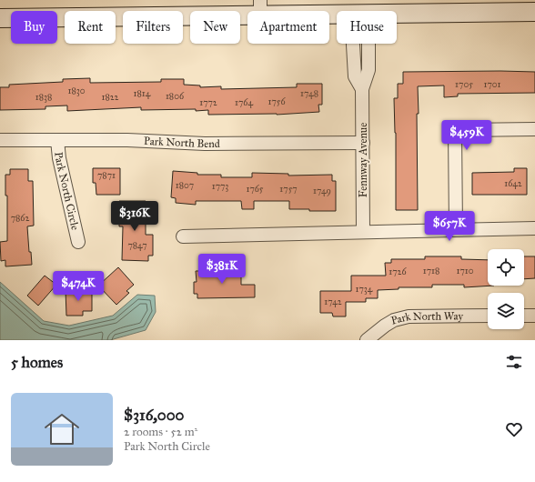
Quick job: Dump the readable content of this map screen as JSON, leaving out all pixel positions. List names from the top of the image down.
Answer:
{
  "streets": {
    "street": [
      "Park North Bend",
      "Fennway Avenue",
      "Park North Circle",
      "Park North Way"
    ]
  },
  "crossings": [
    ["Park North Bend", "Fennway Avenue"],
    ["Park North Bend", "Park North Circle"]
  ],
  "house_numbers": [
    "1705",
    "1701",
    "1830",
    "1814",
    "1748",
    "1806",
    "1838",
    "1822",
    "1756",
    "1772",
    "1764",
    "7871",
    "1642",
    "1807",
    "1773",
    "1765",
    "1757",
    "1749",
    "7862",
    "7847",
    "1718",
    "1710",
    "1726",
    "1734",
    "1742"
  ],
  "page": {
    "chip": [
      "Buy",
      "Rent",
      "Filters",
      "New",
      "Apartment",
      "House"
    ],
    "price": [
      "$459K",
      "$316K",
      "$657K",
      "$381K",
      "$474K"
    ],
    "heading": "5 homes",
    "list": [
      {
        "name": "$316,000",
        "note": "2 rooms · 52 m² · Park North Circle"
      }
    ]
  }
}
